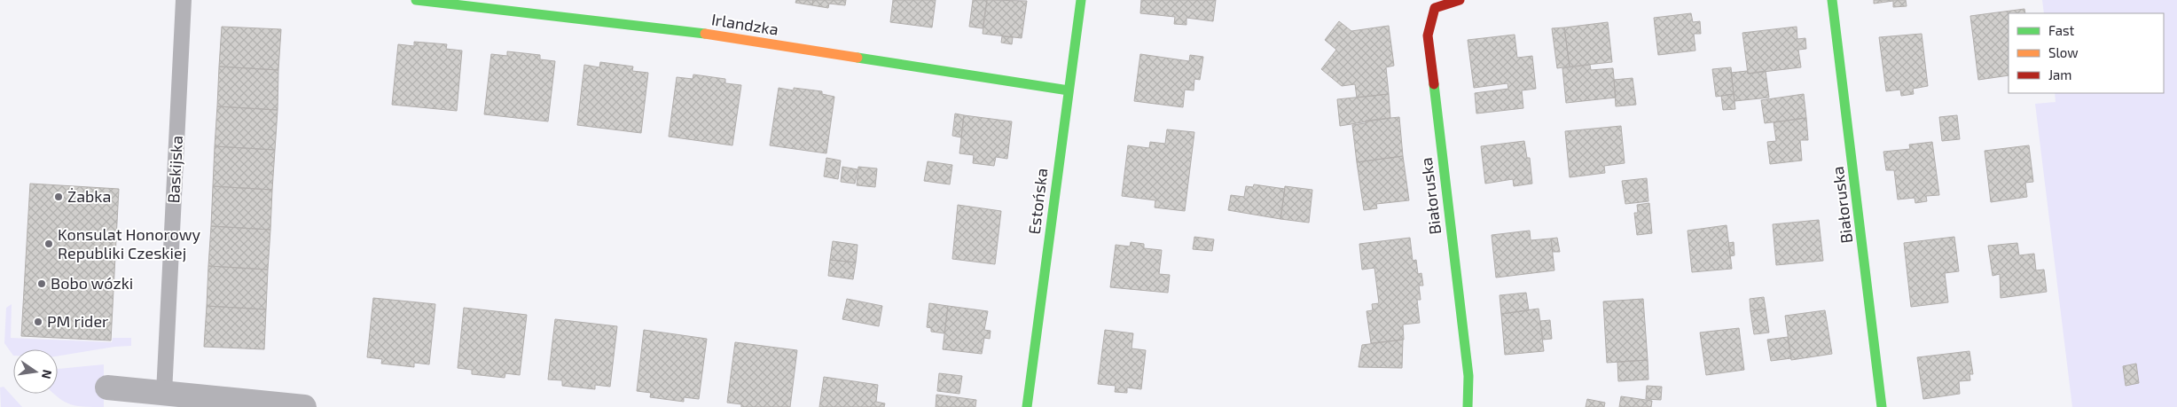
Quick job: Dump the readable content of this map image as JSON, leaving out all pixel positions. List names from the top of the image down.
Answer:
{
  "streets": {
    "street": ["Irlandzka", "Białoruska", "Estońska"],
    "lane": ["Baskijska"]
  },
  "crossings": [
    ["Irlandzka", "Estońska"]
  ],
  "places": [
    "Żabka",
    "Konsulat Honorowy Republiki Czeskiej",
    "Bobo wózki",
    "PM rider"
  ],
  "legend": ["Fast", "Slow", "Jam"],
  "north": "right"
}
